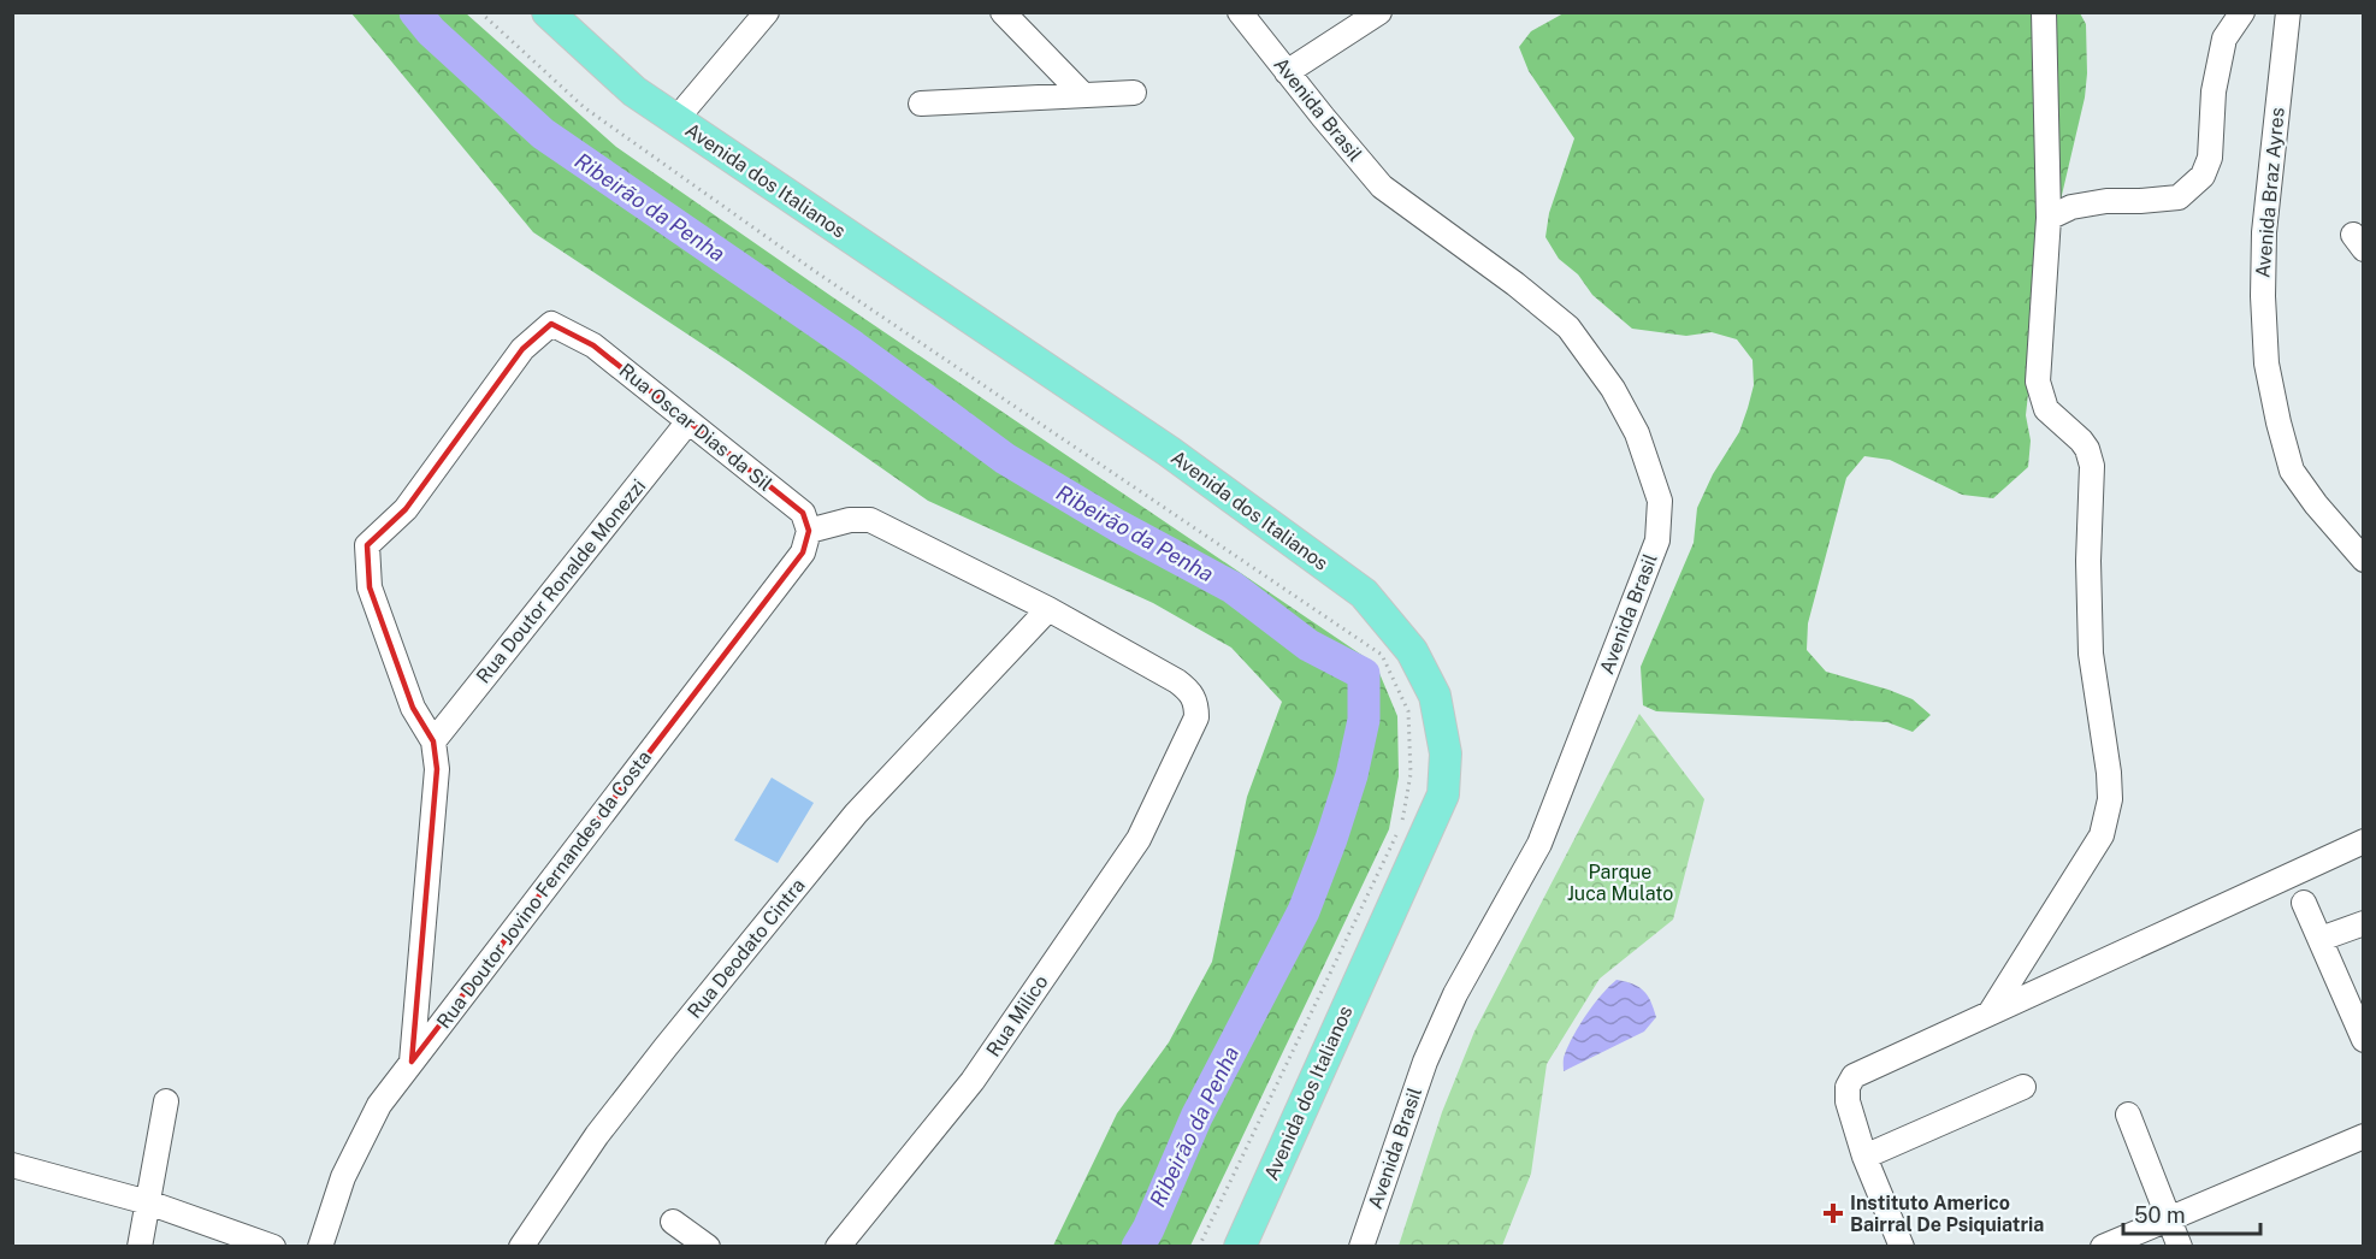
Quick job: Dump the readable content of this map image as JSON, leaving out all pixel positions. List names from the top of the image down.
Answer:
{
  "streets": {
    "main road": ["Avenida dos Italianos"],
    "street": [
      "Avenida Brasil",
      "Avenida Braz Ayres",
      "Rua Oscar Dias da Sil",
      "Rua Doutor Ronalde Monezzi",
      "Rua Doutor Jovino Fernandes da Costa",
      "Rua Deodato Cintra",
      "Rua Milico"
    ]
  },
  "crossings": [
    ["Rua Oscar Dias da Sil", "Rua Doutor Ronalde Monezzi"],
    ["Rua Oscar Dias da Sil", "Rua Doutor Jovino Fernandes da Costa"],
    ["Rua Oscar Dias da Sil", "Rua Milico"],
    ["Rua Doutor Jovino Fernandes da Costa", "Rua Milico"],
    ["Rua Deodato Cintra", "Rua Milico"]
  ],
  "water": ["Ribeirão da Penha"],
  "parks": ["Parque Juca Mulato"],
  "places": {
    "health": ["Instituto Americo Bairral De Psiquiatria"]
  },
  "scale_bar": "50 m"
}
